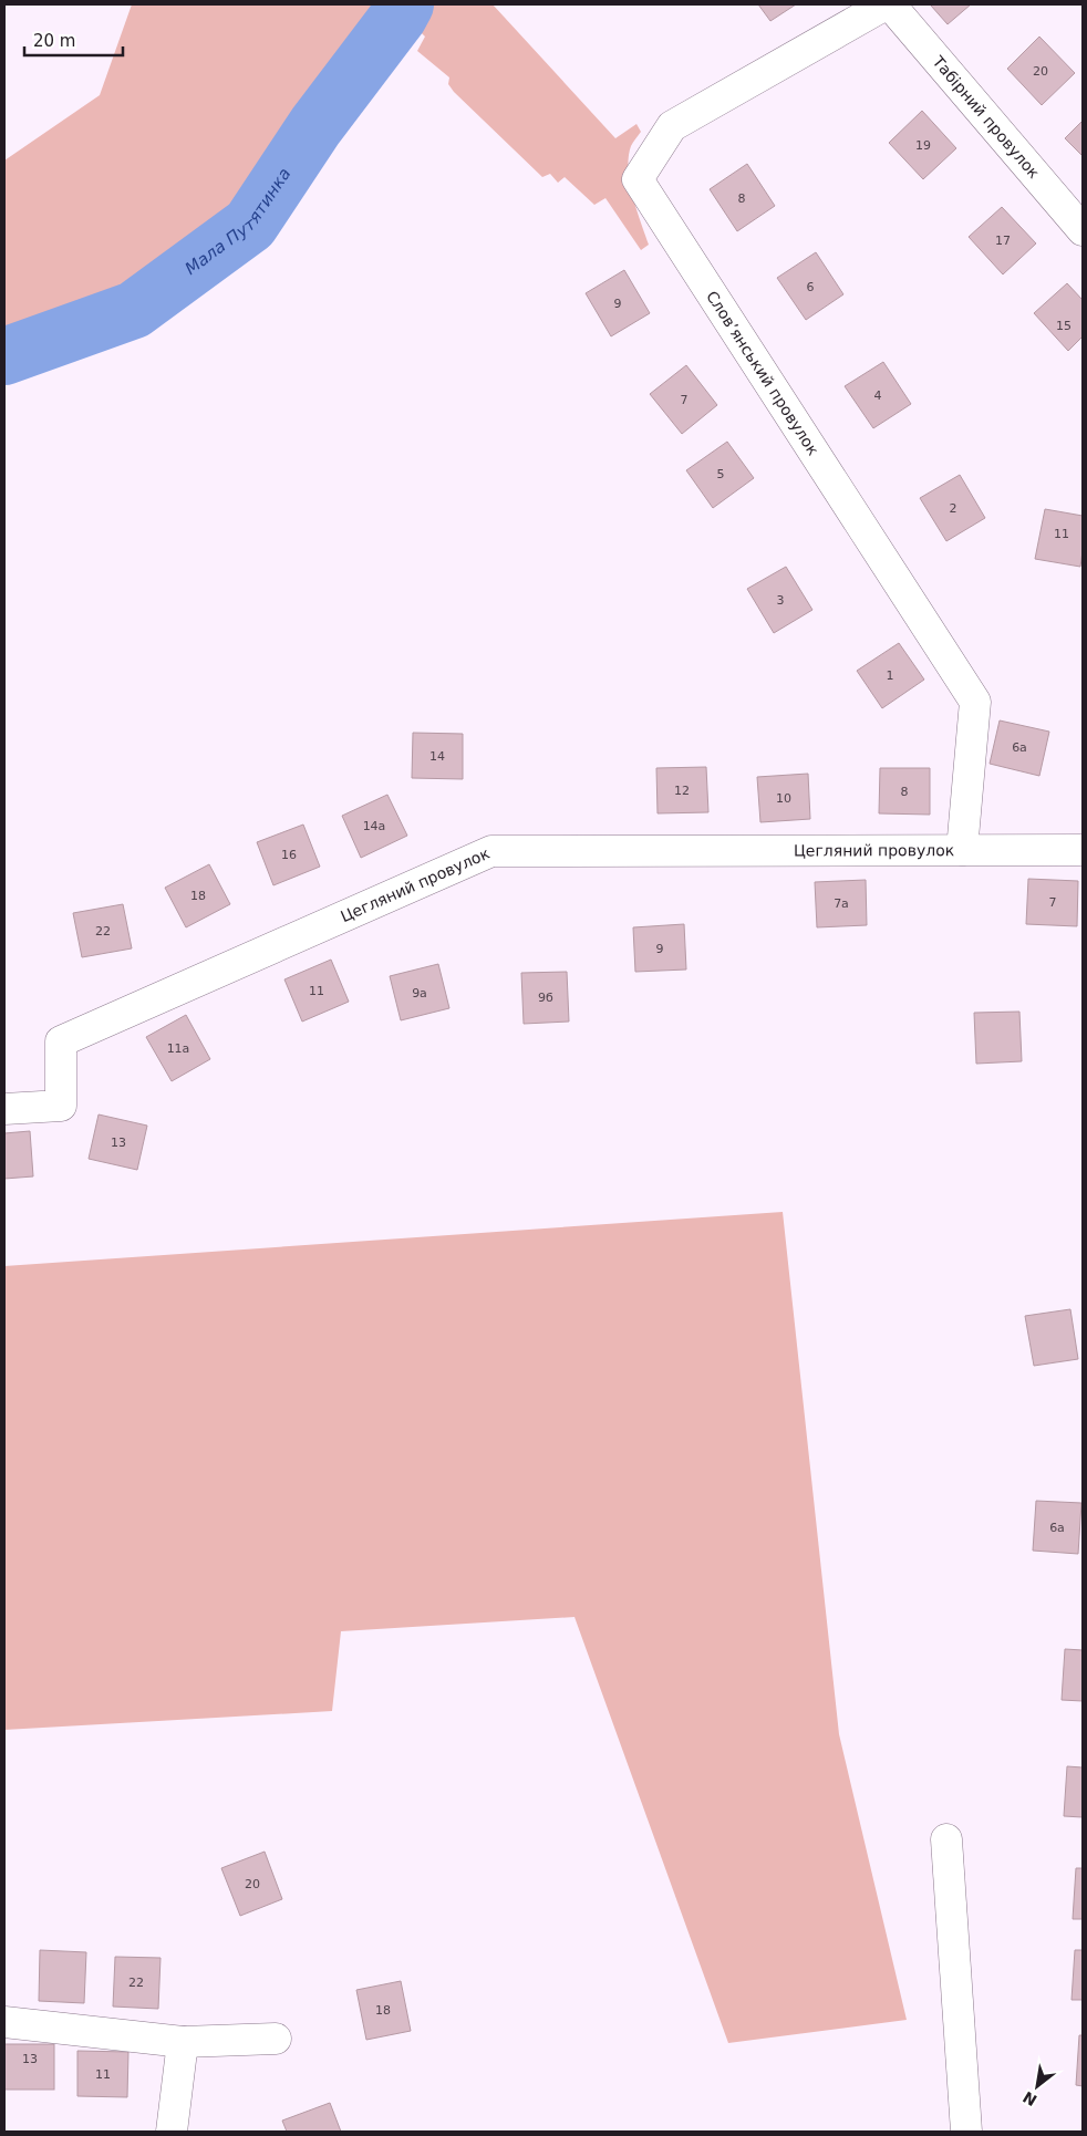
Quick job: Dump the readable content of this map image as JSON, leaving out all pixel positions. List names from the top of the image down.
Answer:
{
  "streets": {
    "street": ["Табірний провулок", "Словʼянський провулок", "Цегляний провулок"]
  },
  "crossings": [
    ["Словʼянський провулок", "Цегляний провулок"]
  ],
  "water": ["Мала Путятинка"],
  "house_numbers": [
    "20",
    "19",
    "8",
    "17",
    "6",
    "9",
    "15",
    "4",
    "7",
    "5",
    "2",
    "11",
    "3",
    "1",
    "6а",
    "14",
    "12",
    "8",
    "10",
    "14а",
    "16",
    "18",
    "7",
    "7а",
    "22",
    "9",
    "11",
    "9а",
    "9б",
    "11а",
    "13",
    "6а",
    "20",
    "22",
    "18",
    "13",
    "11"
  ],
  "scale_bar": "20 m",
  "north": "bottom left"
}
